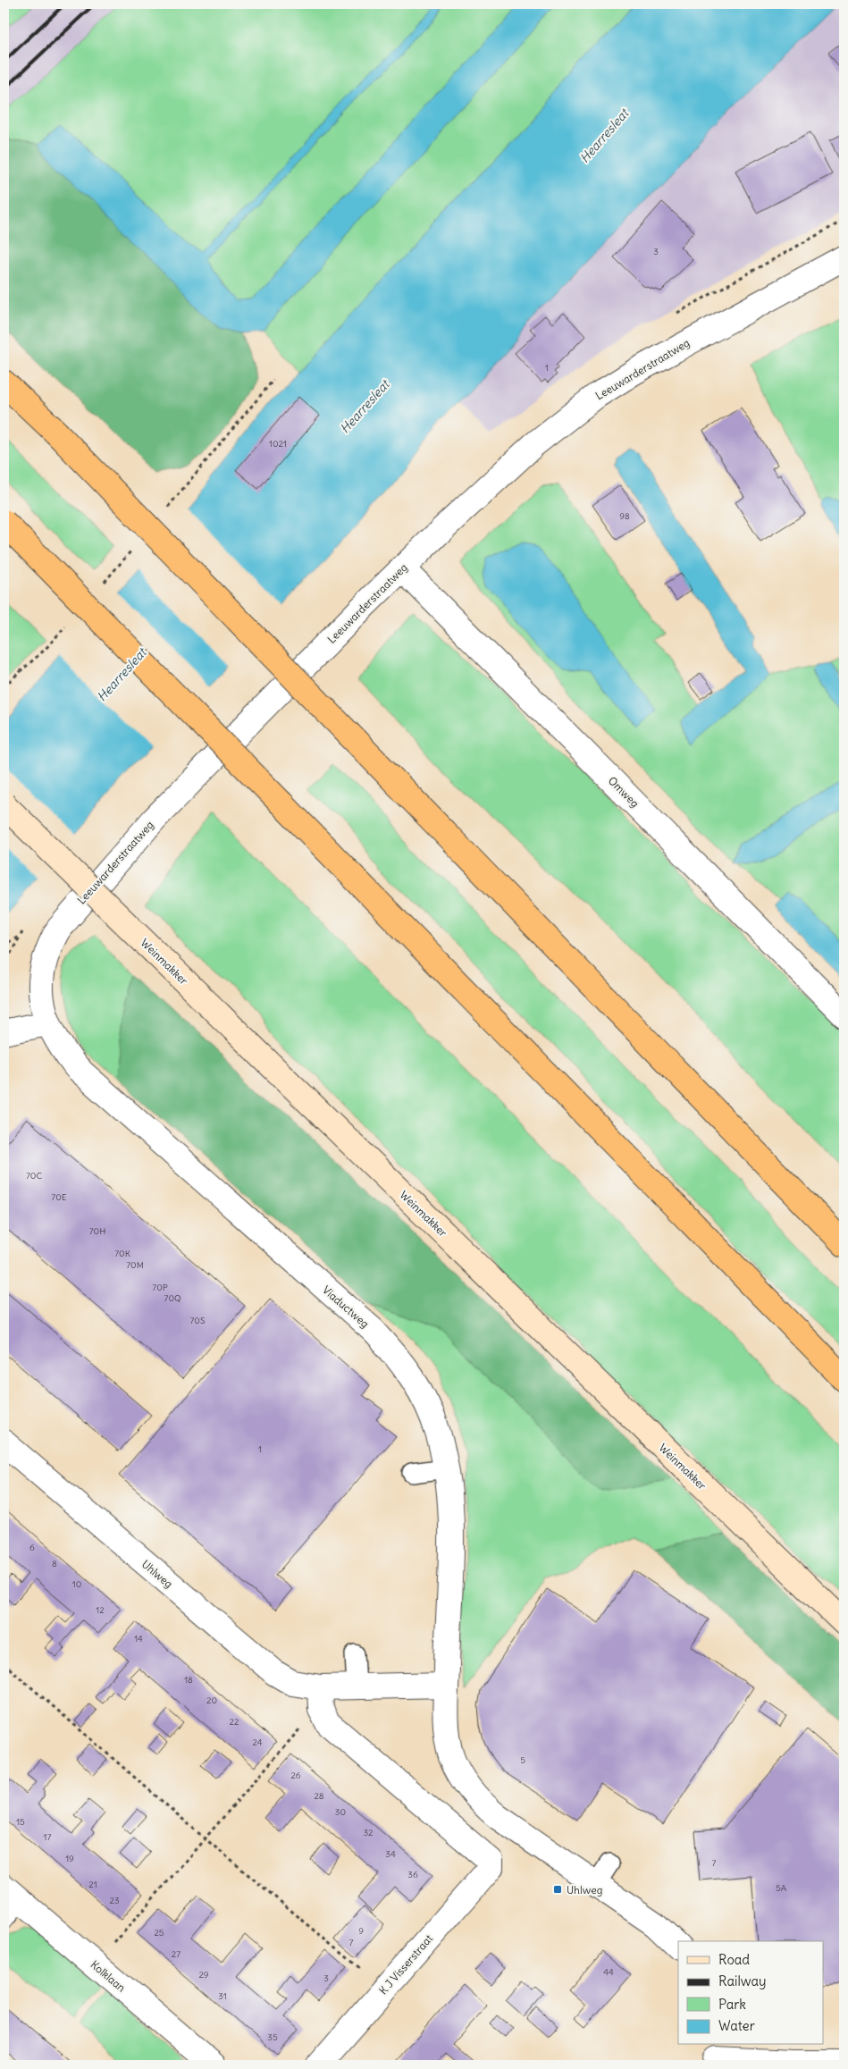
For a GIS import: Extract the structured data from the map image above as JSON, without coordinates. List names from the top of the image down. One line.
{"streets":{"main road":["Weinmakker"],"street":["Leeuwarderstraatweg","Omweg","Viaductweg","Uhlweg","K J Visserstraat","Kolklaan"]},"crossings":[["Leeuwarderstraatweg","Omweg"],["Leeuwarderstraatweg","Viaductweg"],["Viaductweg","Uhlweg"],["Uhlweg","K J Visserstraat"]],"water":["Hearresleat"],"places":{"transit":["Uhlweg"]},"house_numbers":["3","1","1021","98","70C","70E","70H","70K","70M","70P","70Q","70S","1","6","8","10","12","14","18","20","22","24","5","26","28","30","15","32","17","34","19","7","36","21","5A","23","9","25","7","27","44","29","3","31","35"],"legend":["Road","Railway","Park","Water"]}
